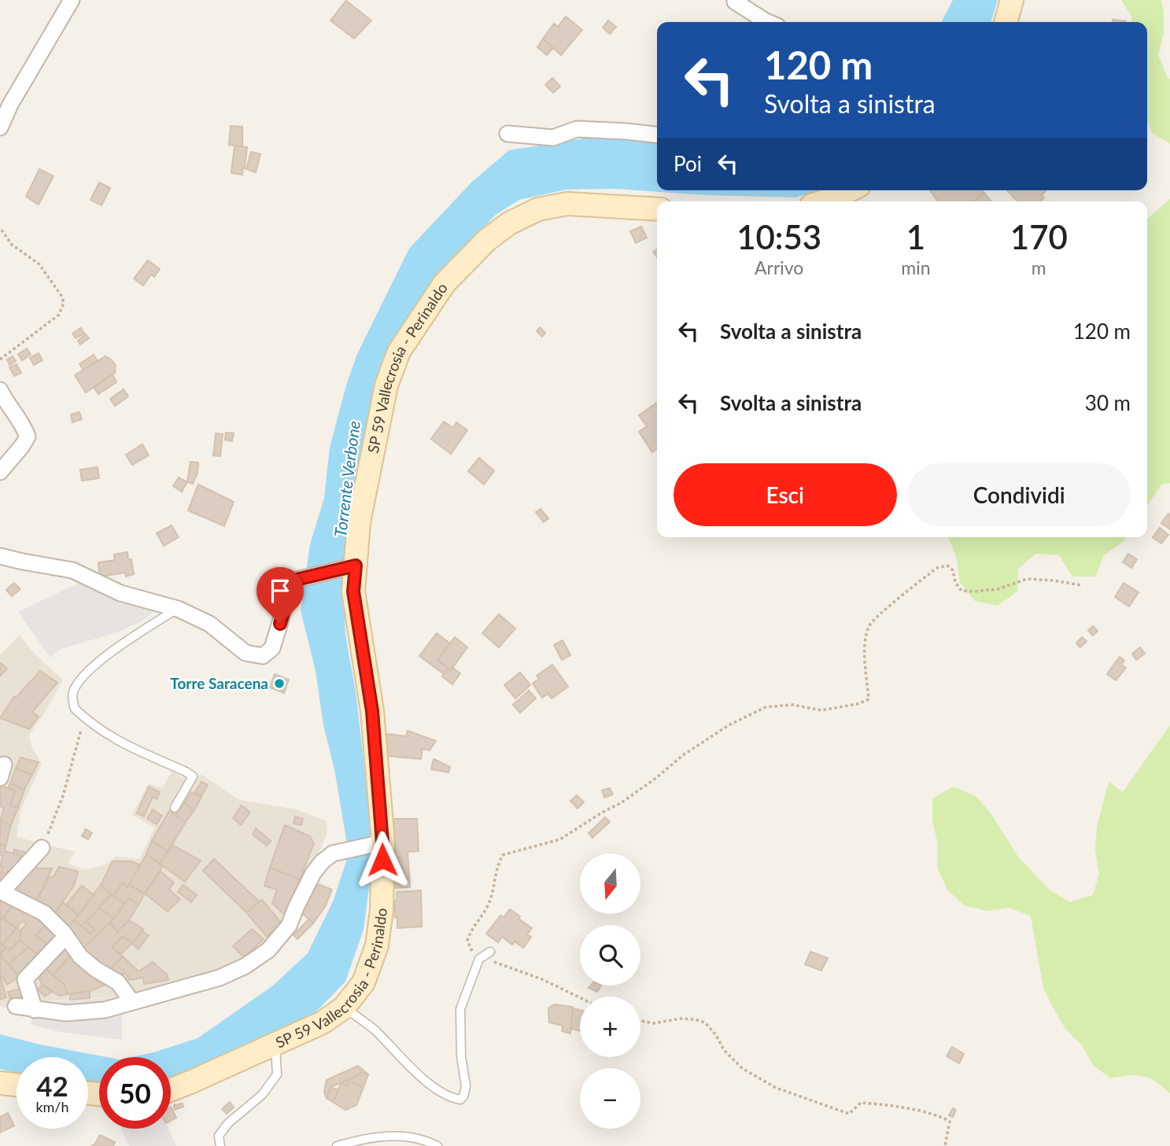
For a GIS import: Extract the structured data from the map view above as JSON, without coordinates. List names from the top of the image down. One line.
{"streets":{"main road":["SP 59 Vallecrosia - Perinaldo"]},"water":["Torrente Verbone"],"places":["Torre Saracena"],"north":"bottom","page":{"turn":["120 m","Svolta a sinistra"],"then":"Poi","eta":["10:53","Arrivo","1","min","170","m"],"list":[{"name":"Svolta a sinistra","value":"120 m"},{"name":"Svolta a sinistra","value":"30 m"}],"buttons":["Esci","Condividi"],"map_buttons":["+","−"],"speed":"42 km/h","limit":"50"}}
